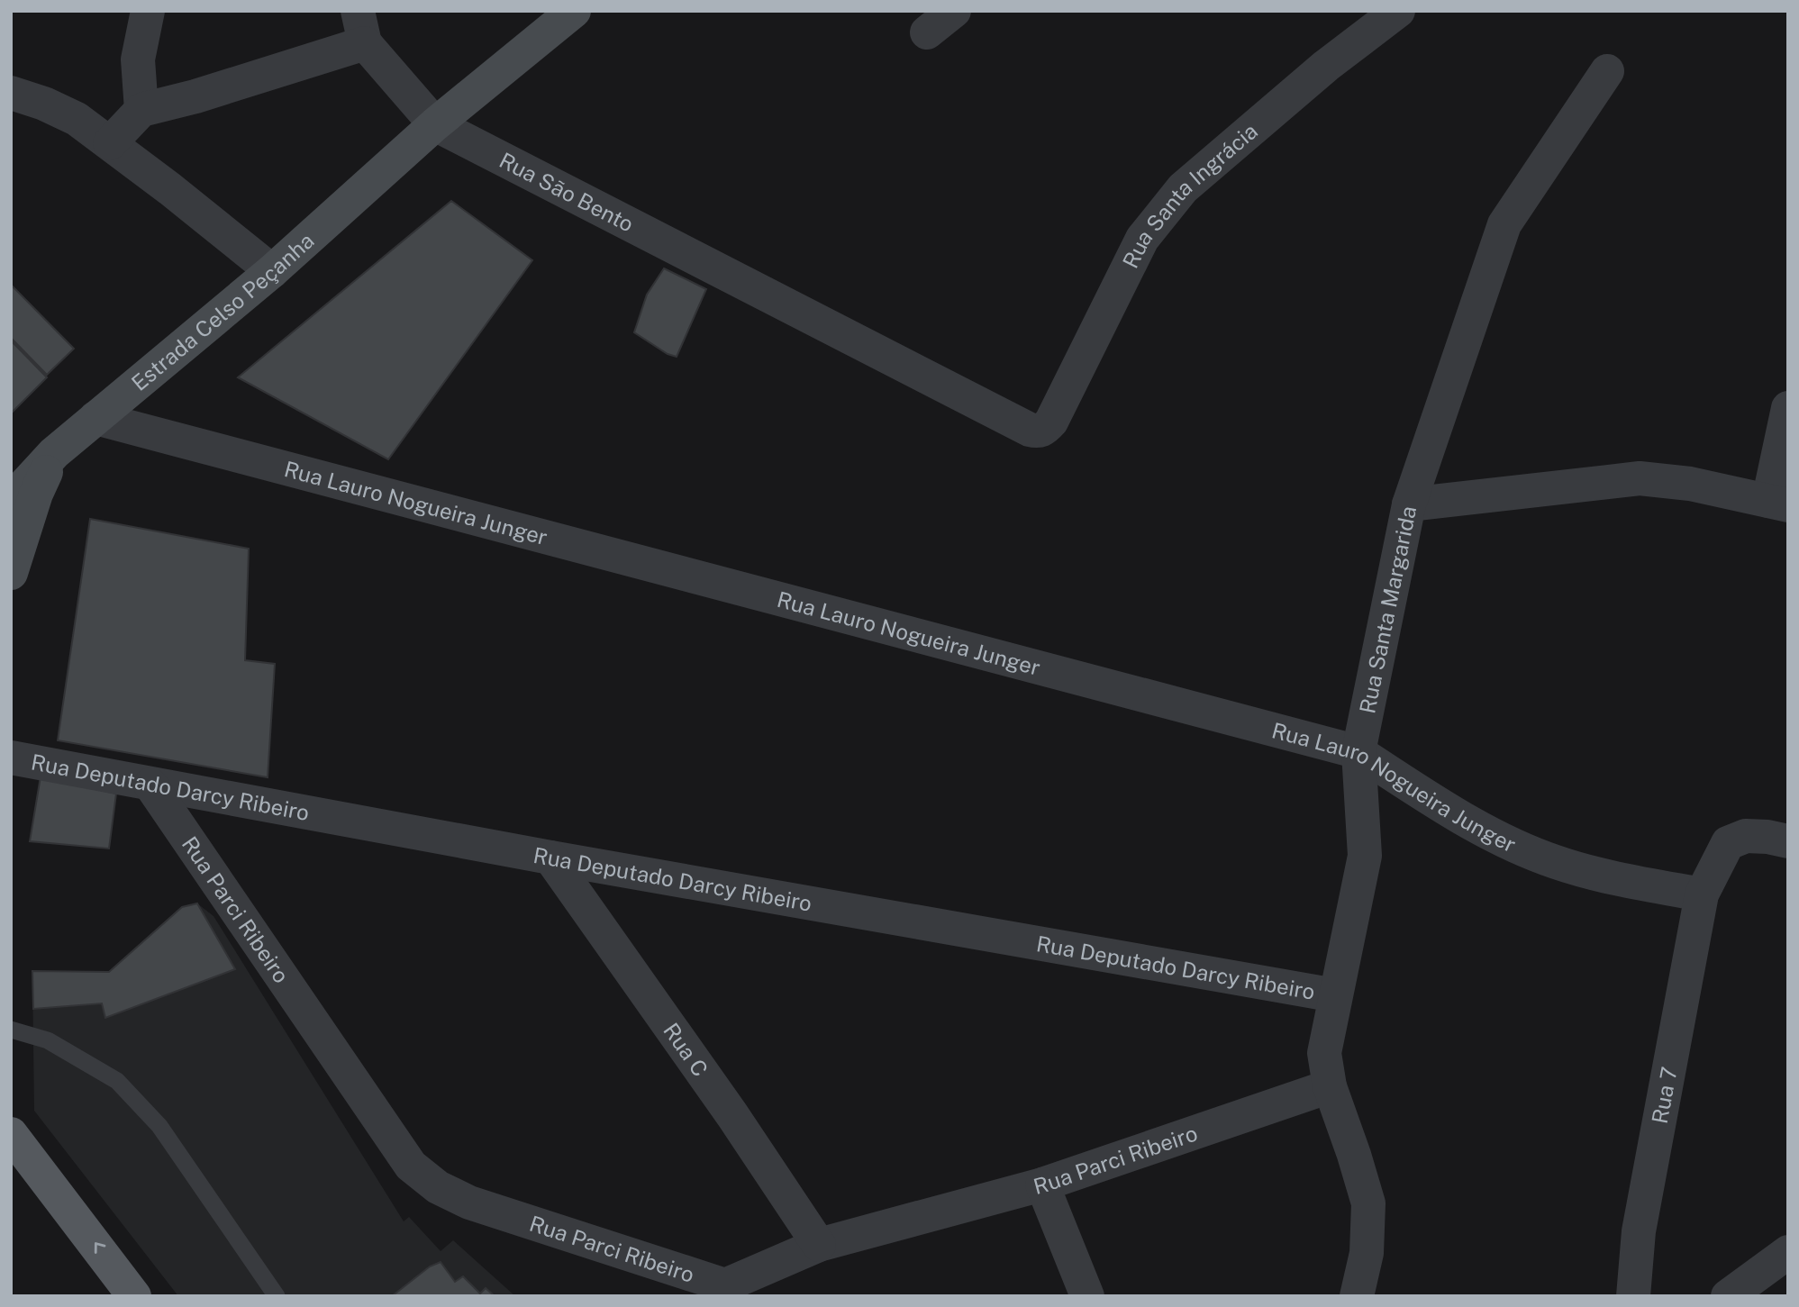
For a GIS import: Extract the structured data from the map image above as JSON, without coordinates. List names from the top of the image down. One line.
{"streets":{"main road":["Estrada Celso Peçanha"],"street":["Rua São Bento","Rua Santa Ingrácia","Rua Lauro Nogueira Junger","Rua Santa Margarida","Rua Deputado Darcy Ribeiro","Rua Parci Ribeiro","Rua C","Rua 7"]},"crossings":[["Rua São Bento","Rua Santa Ingrácia"],["Rua São Bento","Estrada Celso Peçanha"],["Estrada Celso Peçanha","Rua Lauro Nogueira Junger"],["Rua Lauro Nogueira Junger","Rua Santa Margarida"],["Rua Lauro Nogueira Junger","Rua 7"],["Rua Santa Margarida","Rua Deputado Darcy Ribeiro"],["Rua Santa Margarida","Rua Parci Ribeiro"],["Rua Deputado Darcy Ribeiro","Rua Parci Ribeiro"],["Rua Deputado Darcy Ribeiro","Rua C"],["Rua Parci Ribeiro","Rua C"]]}
